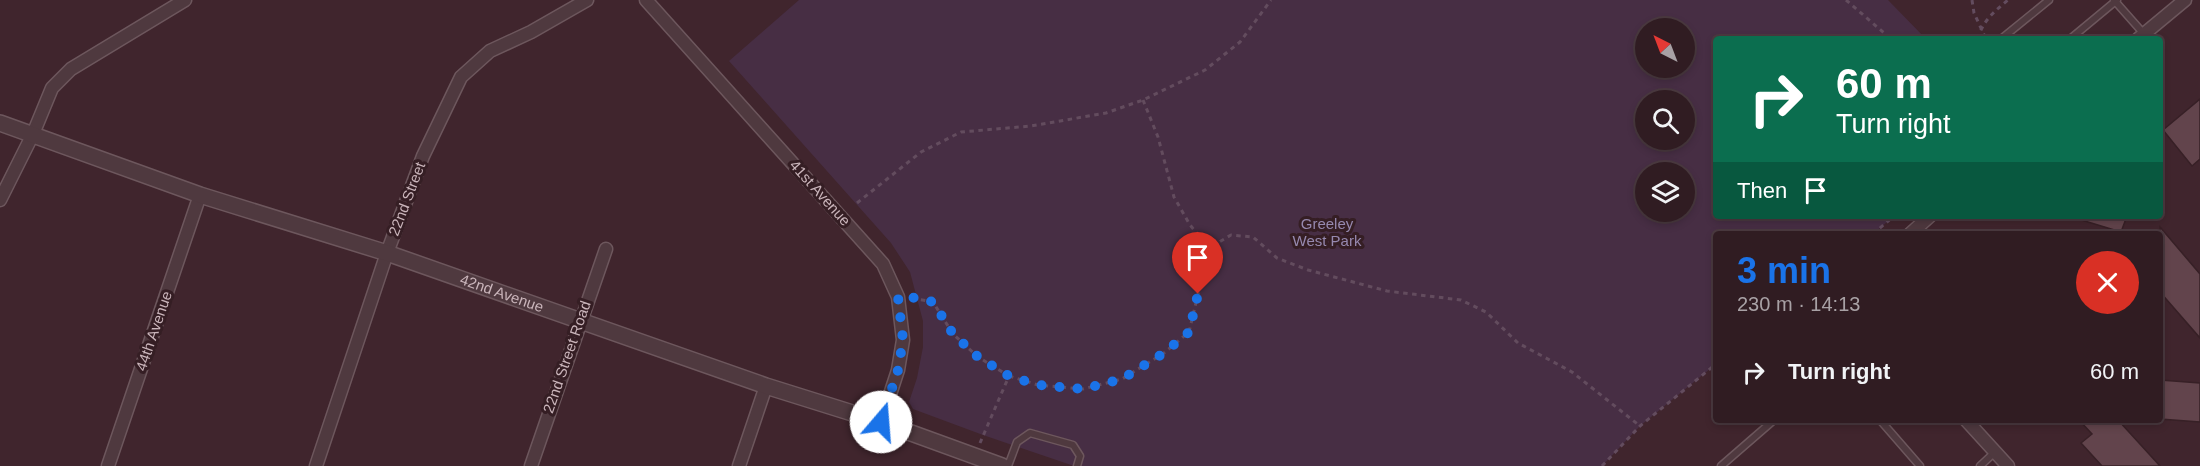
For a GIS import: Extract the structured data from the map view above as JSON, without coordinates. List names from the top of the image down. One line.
{"streets":{"street":["41st Avenue","22nd Street","42nd Avenue","44th Avenue","22nd Street Road"]},"crossings":[["41st Avenue","42nd Avenue"],["22nd Street","42nd Avenue"],["42nd Avenue","44th Avenue"],["42nd Avenue","22nd Street Road"]],"parks":["Greeley West Park"],"north":"top left","page":{"turn":["60 m","Turn right"],"then":"Then","heading":["3 min","230 m · 14:13"],"list":[{"name":"Turn right","value":"60 m"}]}}
